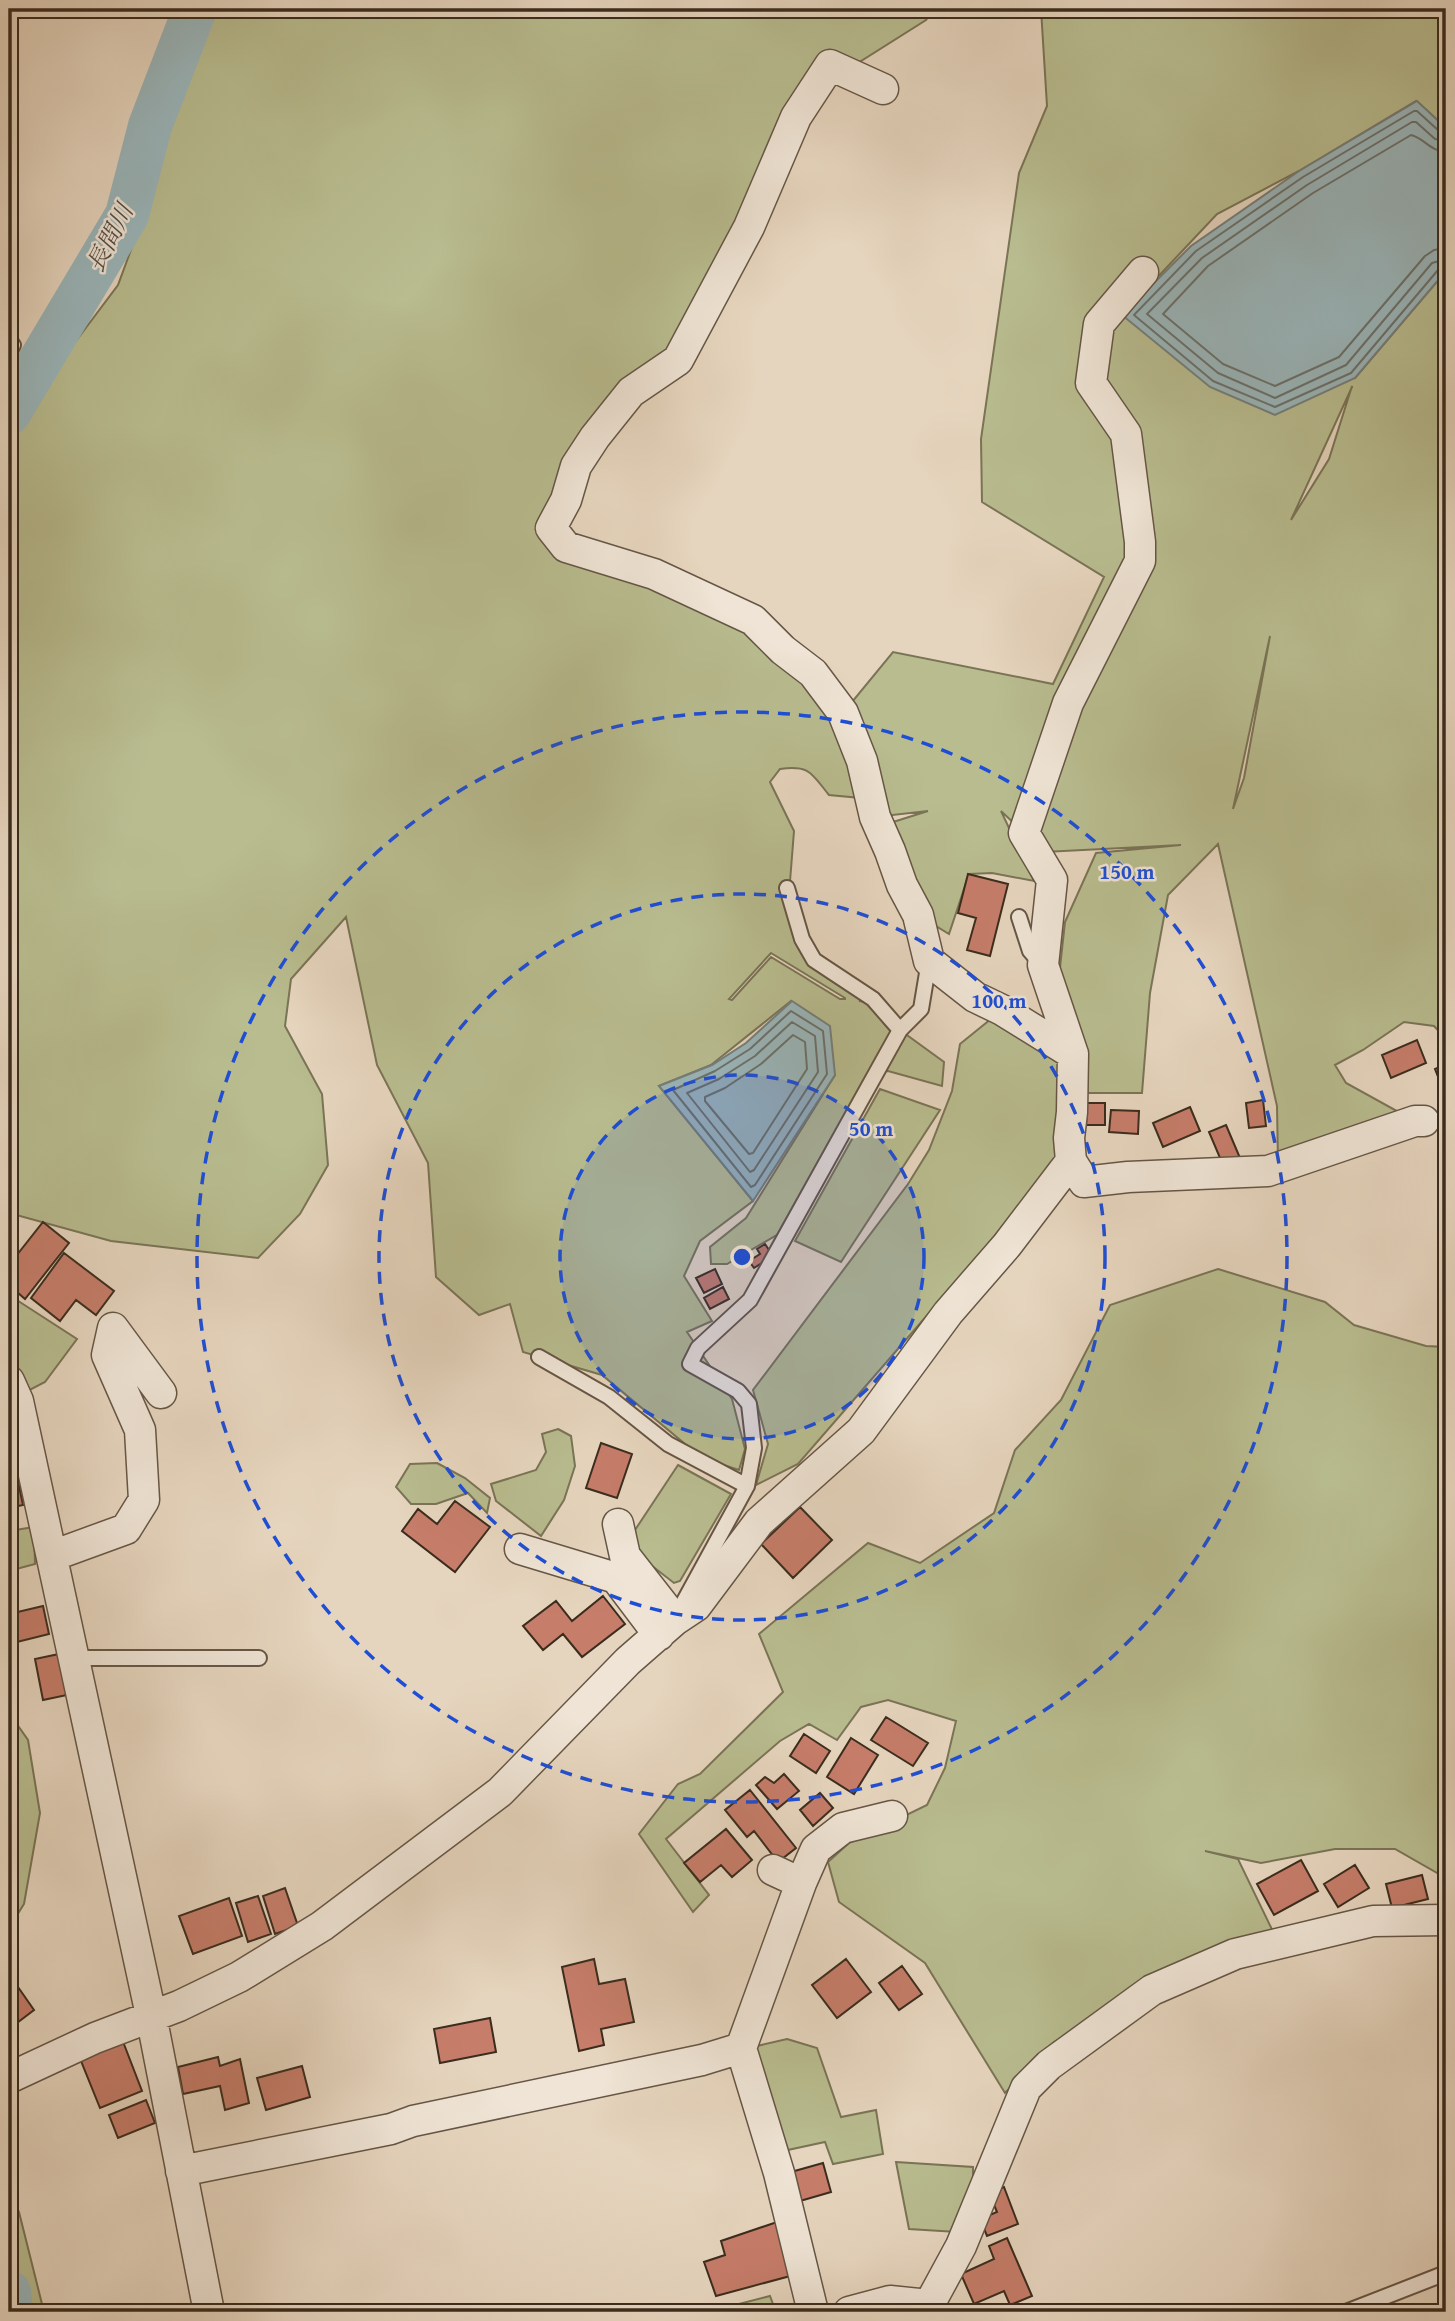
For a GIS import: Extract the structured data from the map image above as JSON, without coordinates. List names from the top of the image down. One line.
{"water":["長間川"],"rings":["150 m","100 m","50 m"]}
